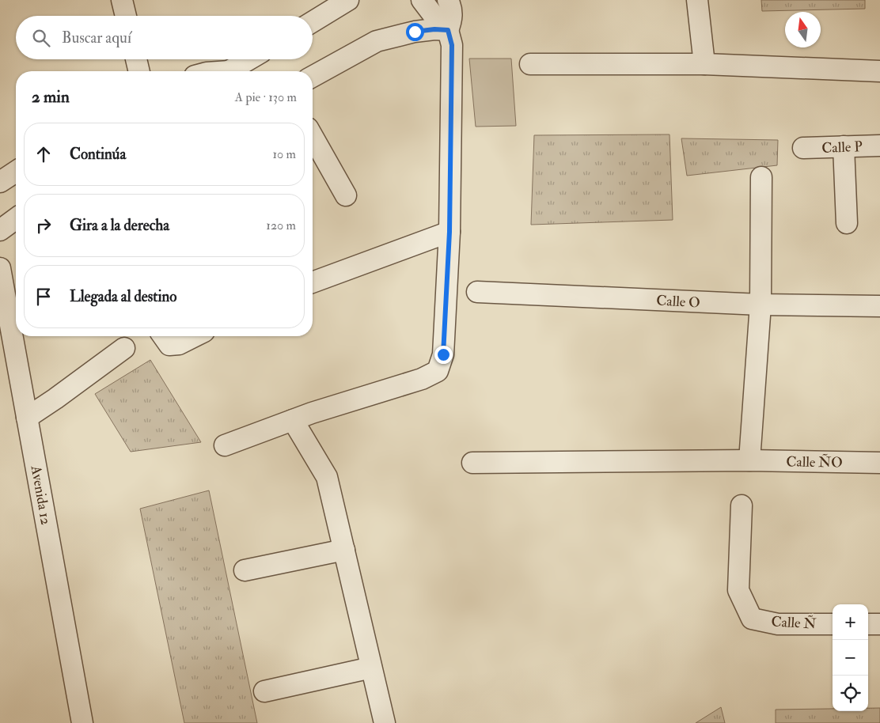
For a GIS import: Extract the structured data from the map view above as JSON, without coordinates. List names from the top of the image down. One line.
{"streets":{"street":["Calle P","Calle O","Calle ÑO","Avenida 12","Calle Ñ"]},"north":"top","page":{"search":"Buscar aquí","heading":["2 min","A pie · 130 m"],"list":[["Continúa","10 m"],["Gira a la derecha","120 m"],"Llegada al destino"],"map_buttons":["+","−"]}}
